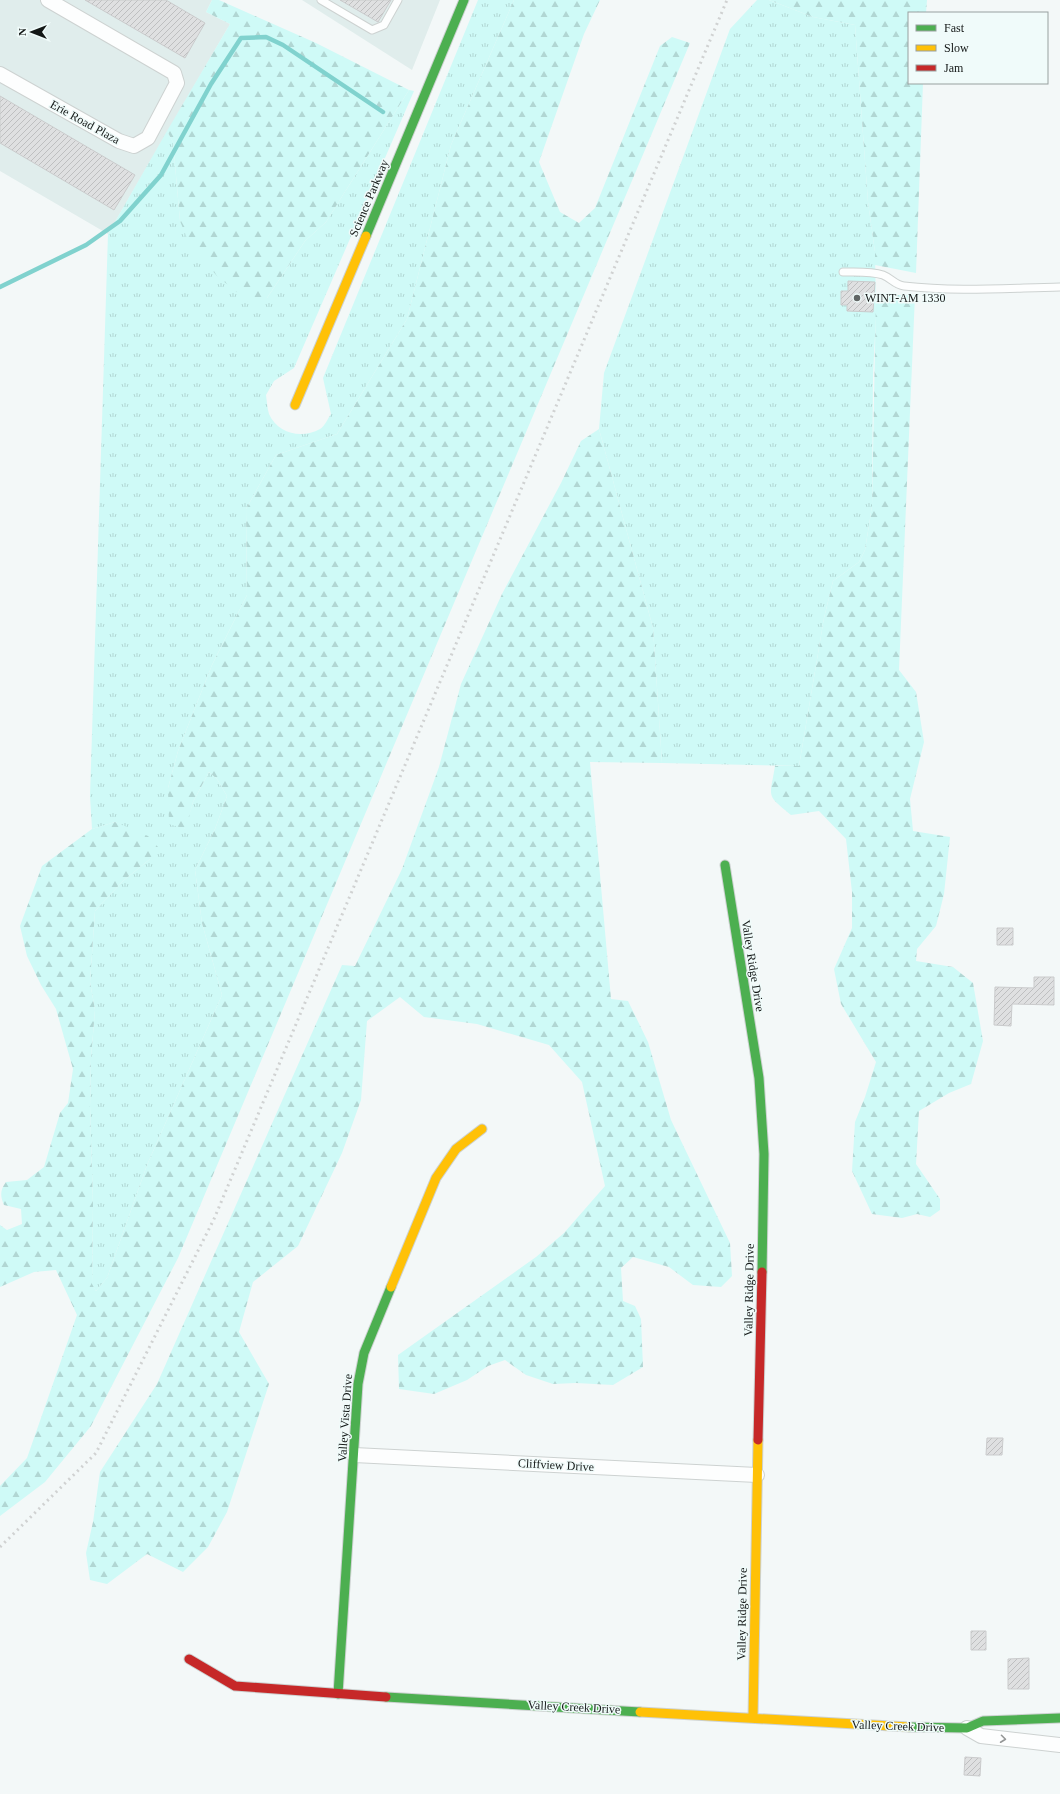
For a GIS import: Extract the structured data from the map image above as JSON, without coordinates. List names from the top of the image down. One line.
{"streets":{"street":["Erie Road Plaza","Science Parkway","Valley Ridge Drive","Valley Vista Drive","Cliffview Drive","Valley Creek Drive"]},"crossings":[["Valley Ridge Drive","Cliffview Drive"],["Valley Ridge Drive","Valley Creek Drive"],["Valley Vista Drive","Cliffview Drive"],["Valley Vista Drive","Valley Creek Drive"]],"places":["WINT-AM 1330"],"legend":["Fast","Slow","Jam"],"north":"left"}
